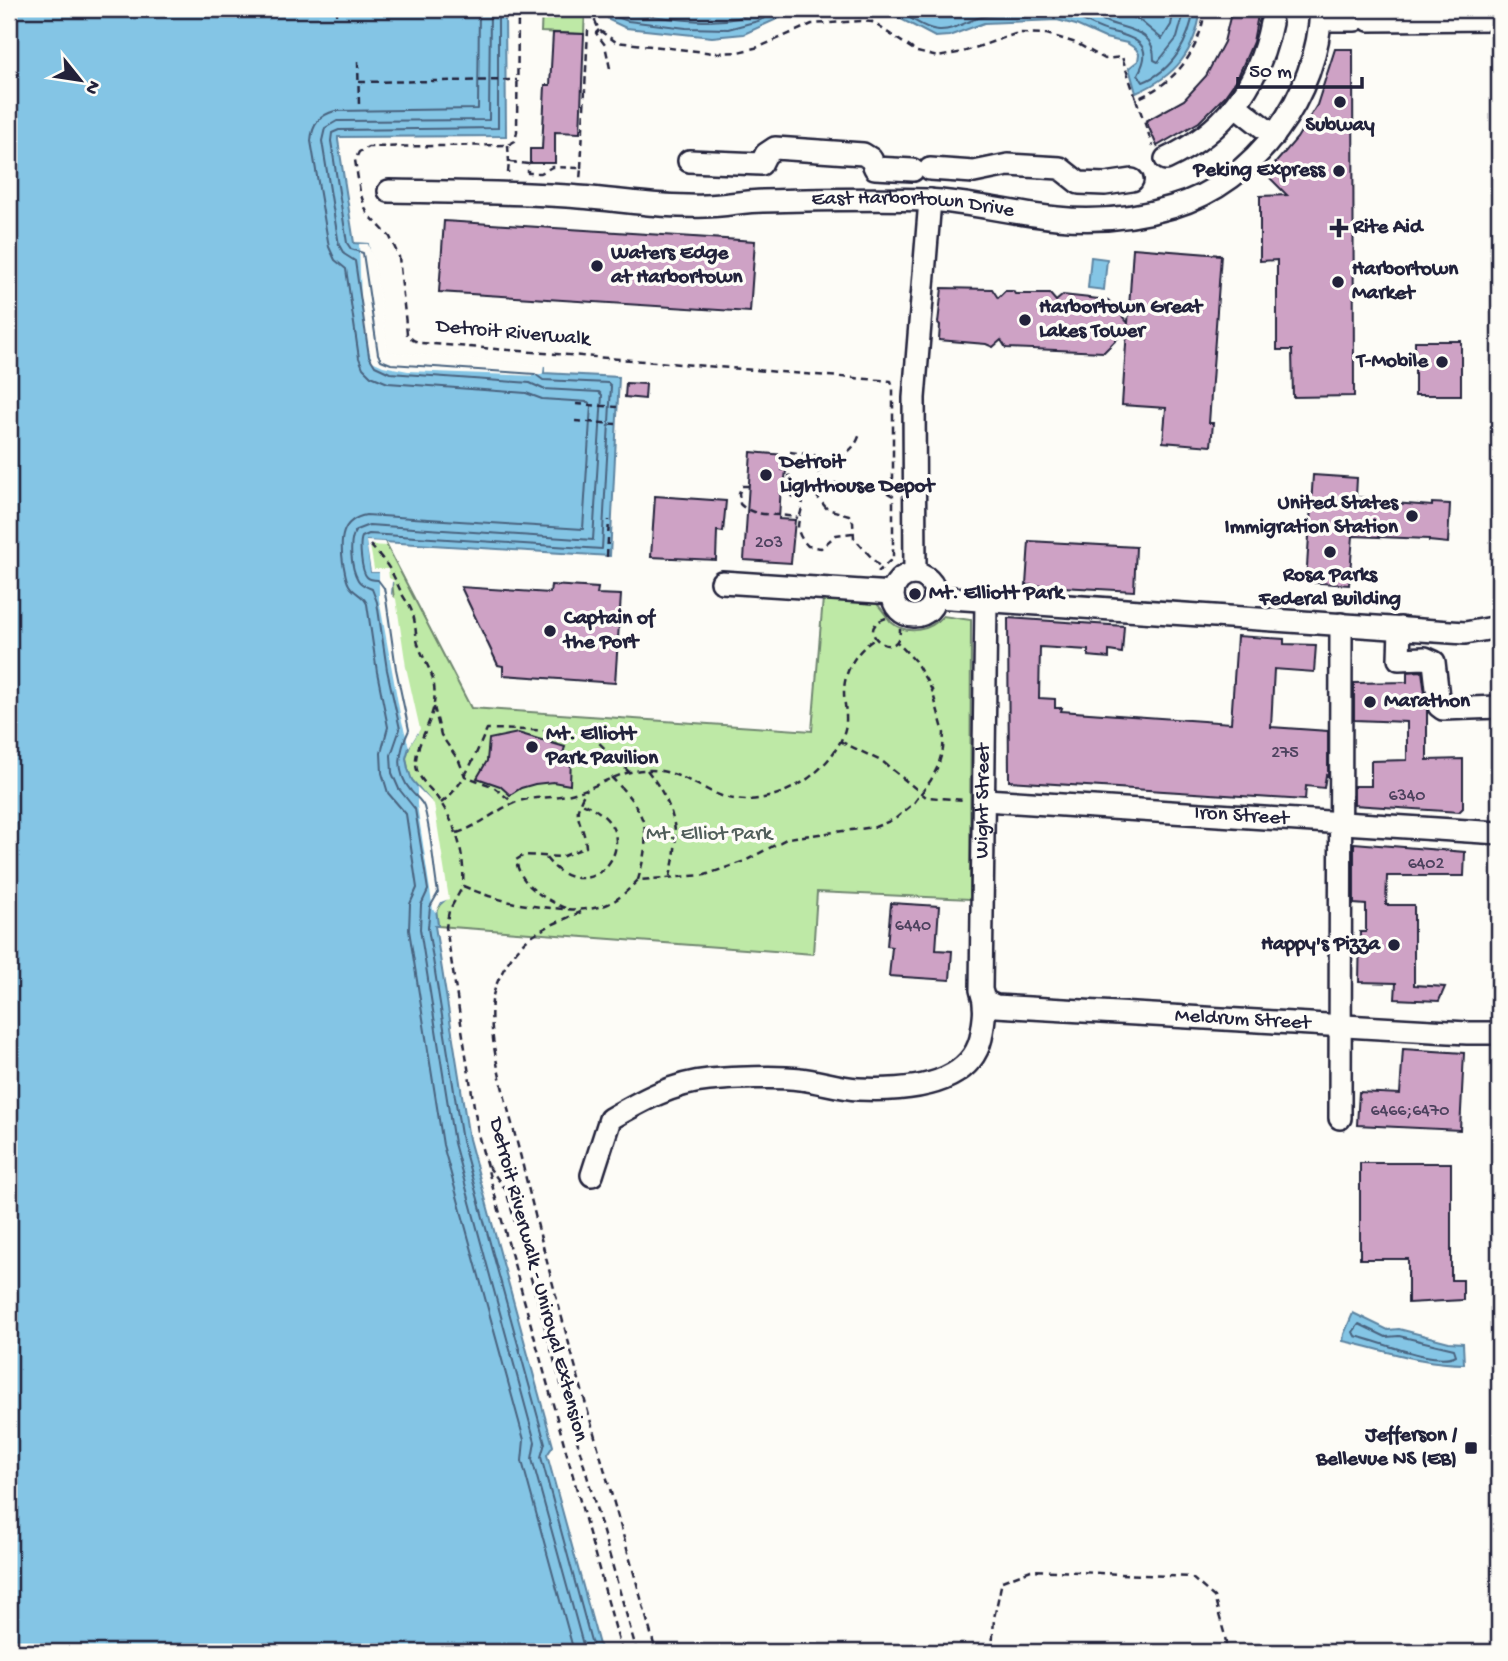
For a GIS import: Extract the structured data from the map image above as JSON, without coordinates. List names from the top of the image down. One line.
{"streets":{"street":["East Harbortown Drive","Wight Street","Iron Street","Meldrum Street"],"path":["Detroit Riverwalk","Detroit Riverwalk - Uniroyal Extension"]},"crossings":[["Wight Street","Iron Street"],["Wight Street","Meldrum Street"]],"parks":["Mt. Elliot Park"],"places":{"other":["Subway","Peking Express","Waters Edge at Harbortown","Harbortown Market","Harbortown Great Lakes Tower","T-Mobile","Detroit Lighthouse Depot","United States Immigration Station","Rosa Parks Federal Building","Mt. Elliott Park","Captain of the Port","Marathon","Mt. Elliott Park Pavilion","Happy's Pizza"],"health":["Rite Aid"],"transit":["Jefferson / Bellevue NS (EB)"]},"house_numbers":["203","275","6340","6402","6440","6466;6470"],"scale_bar":"50 m","north":"bottom right"}
